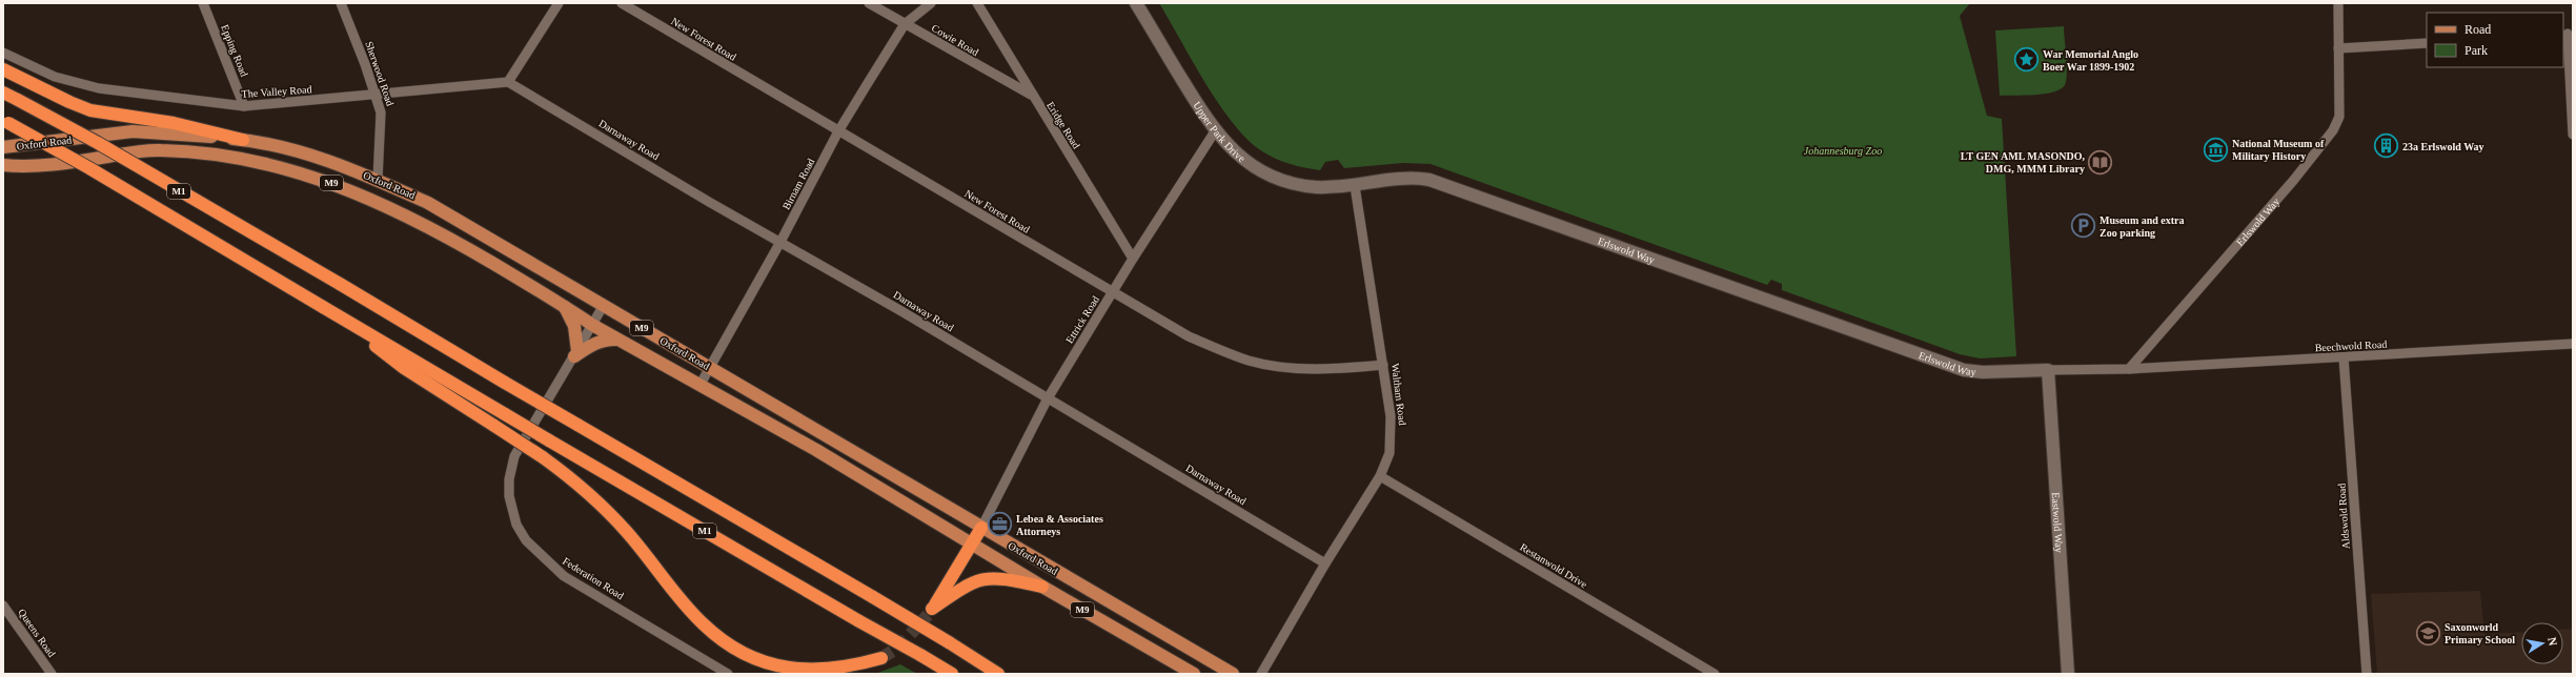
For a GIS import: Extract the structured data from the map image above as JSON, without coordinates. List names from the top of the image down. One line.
{"streets":{"highway":["M1"],"main road":["Upper Park Drive","Oxford Road","M9","Erlswold Way","Eastwold Way"],"street":["New Forest Road","Cowie Road","Epping Road","Sherwood Road","The Valley Road","Eridge Road","Darnaway Road","Birnam Road","Ettrick Road","Beechwold Road","Waltham Road","Aldswold Road","Restanwold Drive","Federation Road","Queens Road"]},"crossings":[["New Forest Road","Birnam Road"],["New Forest Road","Ettrick Road"],["New Forest Road","Waltham Road"],["Cowie Road","Eridge Road"],["Cowie Road","Birnam Road"],["Epping Road","The Valley Road"],["Sherwood Road","The Valley Road"],["Sherwood Road","Oxford Road"],["The Valley Road","Darnaway Road"],["Eridge Road","Ettrick Road"],["Upper Park Drive","Erlswold Way"],["Upper Park Drive","Ettrick Road"],["Upper Park Drive","Waltham Road"],["Darnaway Road","Birnam Road"],["Darnaway Road","Ettrick Road"],["Darnaway Road","Waltham Road"],["Oxford Road","Birnam Road"],["Oxford Road","Ettrick Road"],["Oxford Road","Federation Road"],["Erlswold Way","Beechwold Road"],["Erlswold Way","Waltham Road"],["Erlswold Way","Eastwold Way"],["Beechwold Road","Aldswold Road"],["Waltham Road","Restanwold Drive"]],"parks":["Johannesburg Zoo"],"places":{"place":["War Memorial Anglo Boer War 1899-1902"],"building":["23a Erlswold Way"],"museum":["National Museum of Military History"],"library":["LT GEN AML MASONDO, DMG, MMM Library"],"parking":["Museum and extra Zoo parking"],"office":["Lebea & Associates Attorneys"],"school or university":["Saxonworld Primary School"]},"legend":["Road","Park"],"north":"right"}
